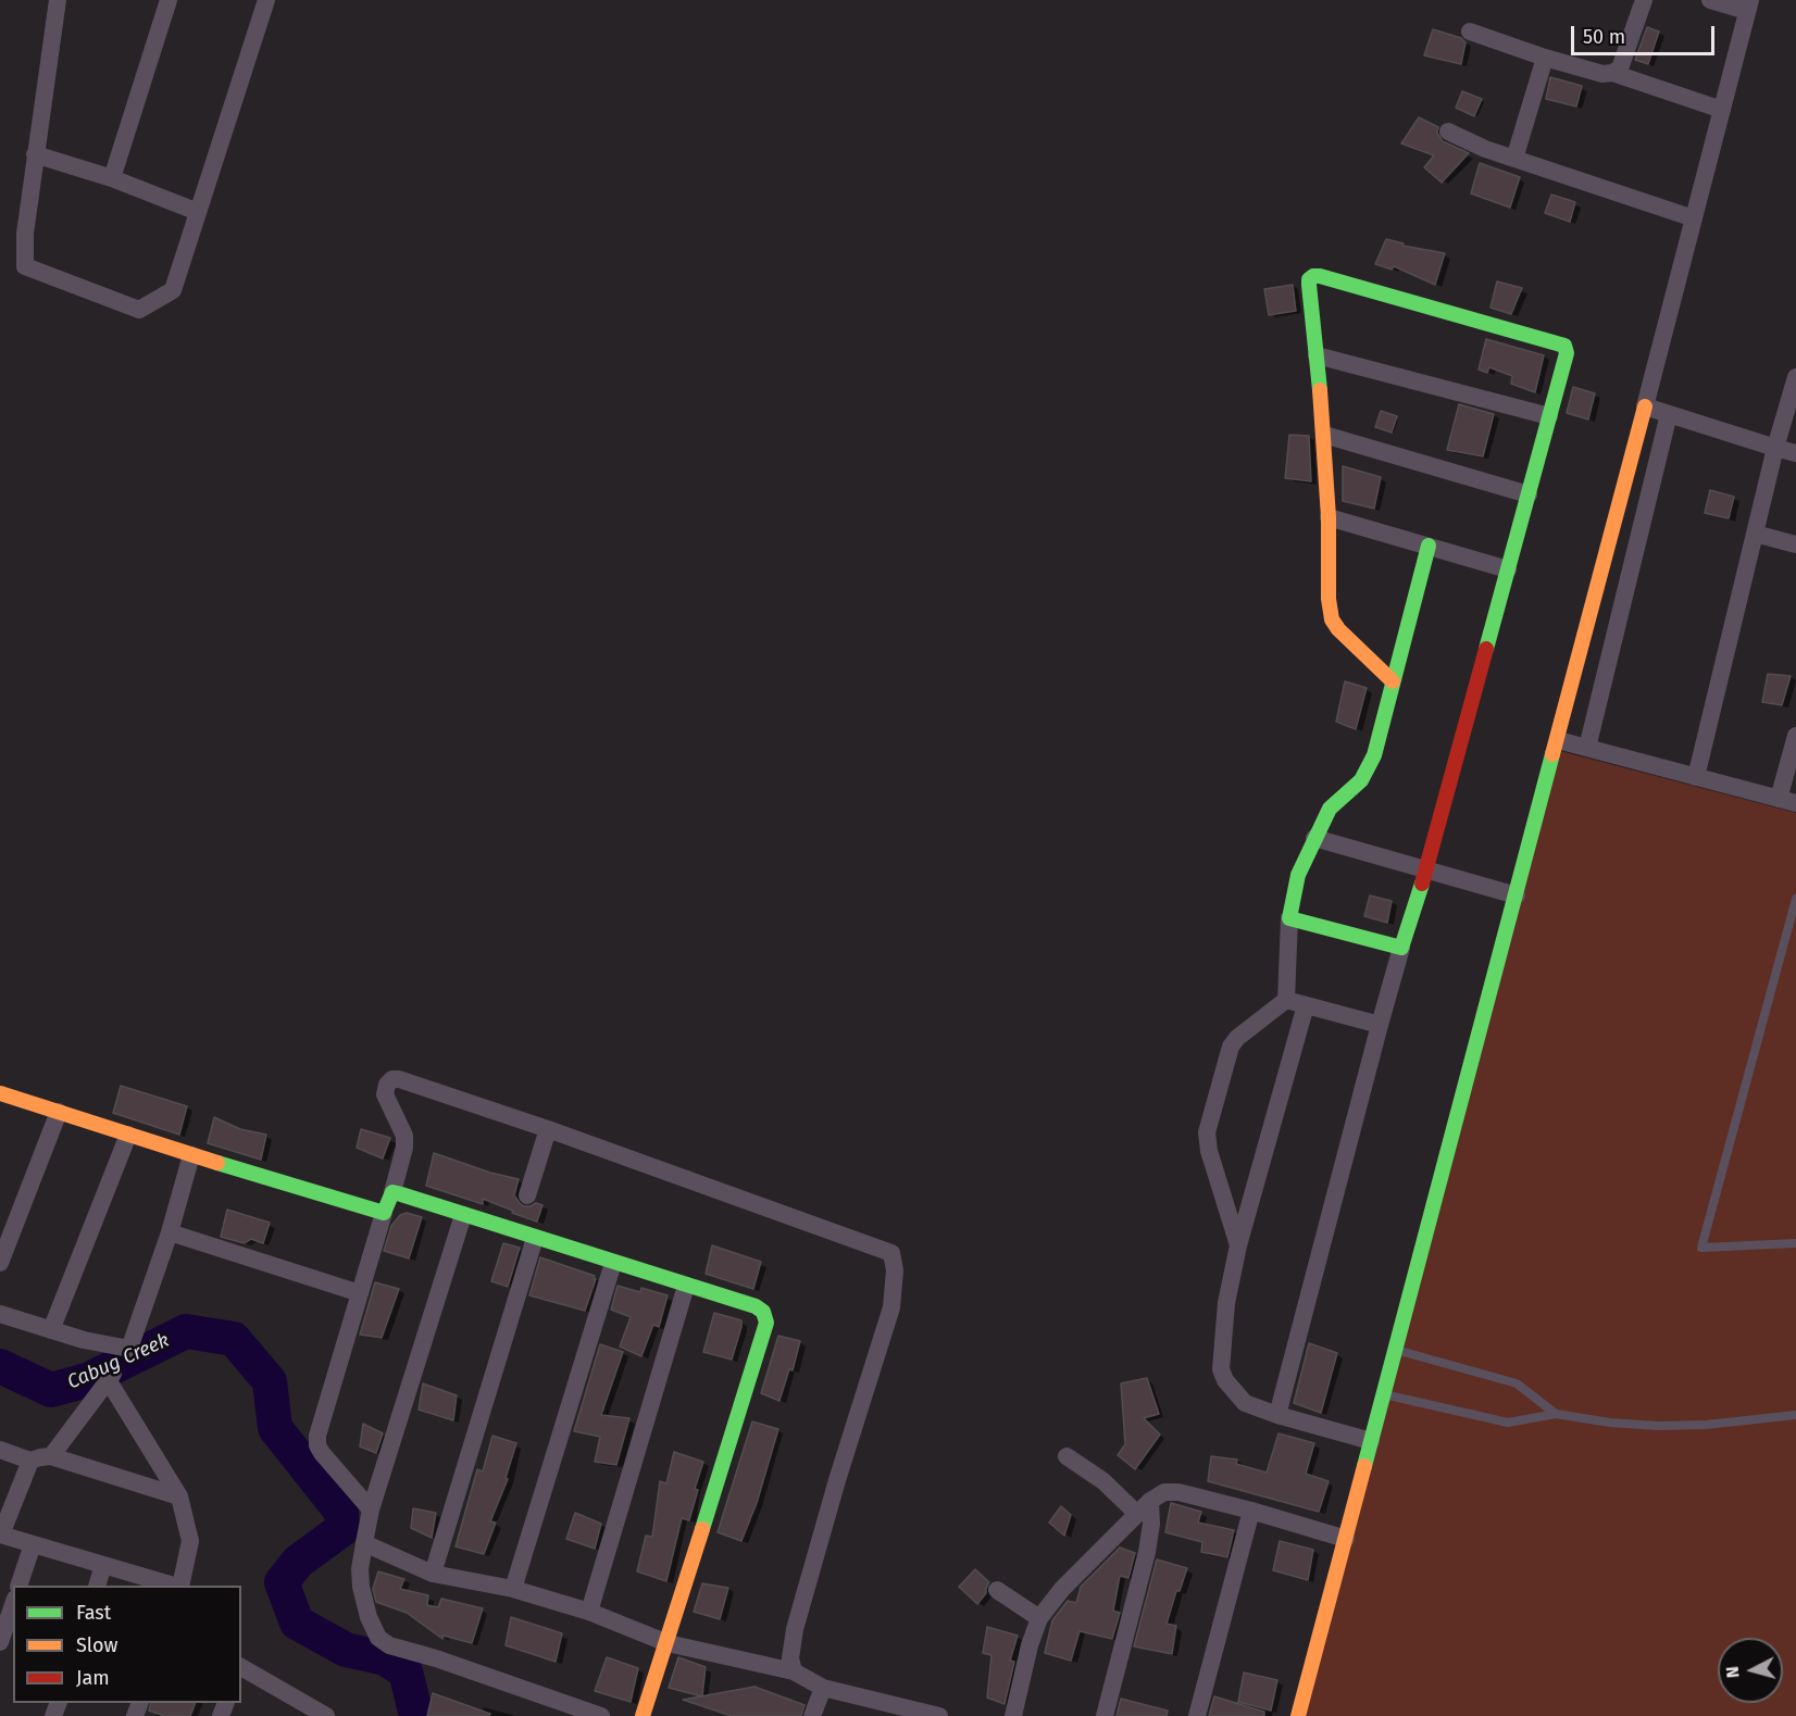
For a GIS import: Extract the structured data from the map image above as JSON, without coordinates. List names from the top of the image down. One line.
{"water":["Cabug Creek"],"legend":["Fast","Slow","Jam"],"scale_bar":"50 m","north":"left"}
